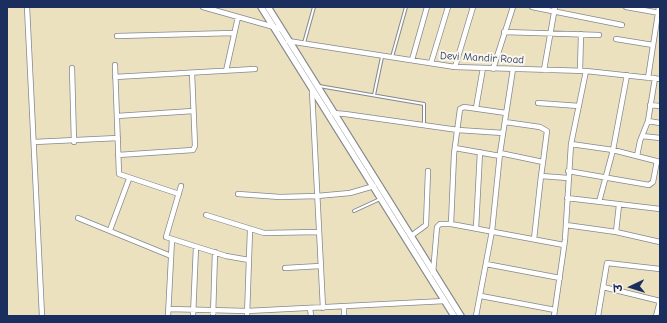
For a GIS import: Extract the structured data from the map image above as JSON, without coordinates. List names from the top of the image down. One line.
{"streets":{"street":["Devi Mandir Road"]},"north":"left"}
